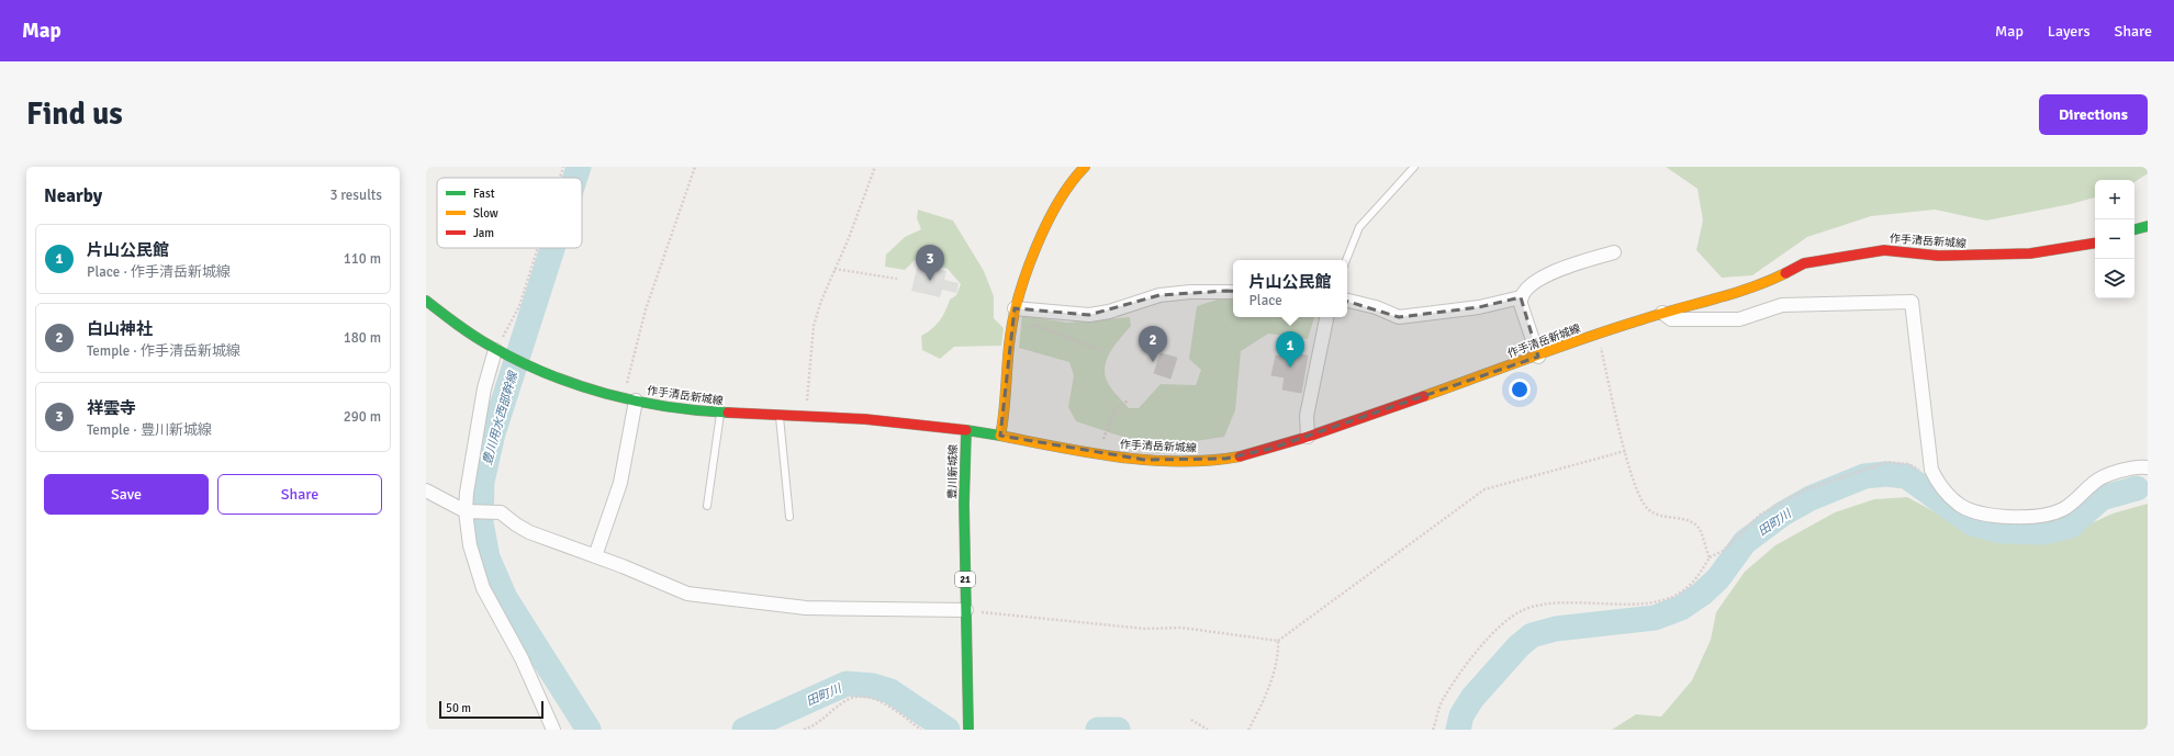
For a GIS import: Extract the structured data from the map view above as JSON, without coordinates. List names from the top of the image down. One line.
{"streets":{"main road":["作手清岳新城線","豊川新城線","21"]},"crossings":[["作手清岳新城線","豊川新城線"]],"water":["豊川用水西部幹線","田町川"],"legend":["Fast","Slow","Jam"],"scale_bar":"50 m","page":{"header":"Map","nav":["Map","Layers","Share"],"buttons":["Directions",["Save","Share"]],"title":"Find us","heading":["Nearby","3 results"],"map_buttons":["+","−"],"list":[{"mark":"1","name":"片山公民館","note":"Place · 作手清岳新城線","value":"110 m"},{"mark":"2","name":"白山神社","note":"Temple · 作手清岳新城線","value":"180 m"},{"mark":"3","name":"祥雲寺","note":"Temple · 豊川新城線","value":"290 m"}],"pins":["3","2","1"],"popup":["片山公民館","Place"],"scale":"50 m"}}
